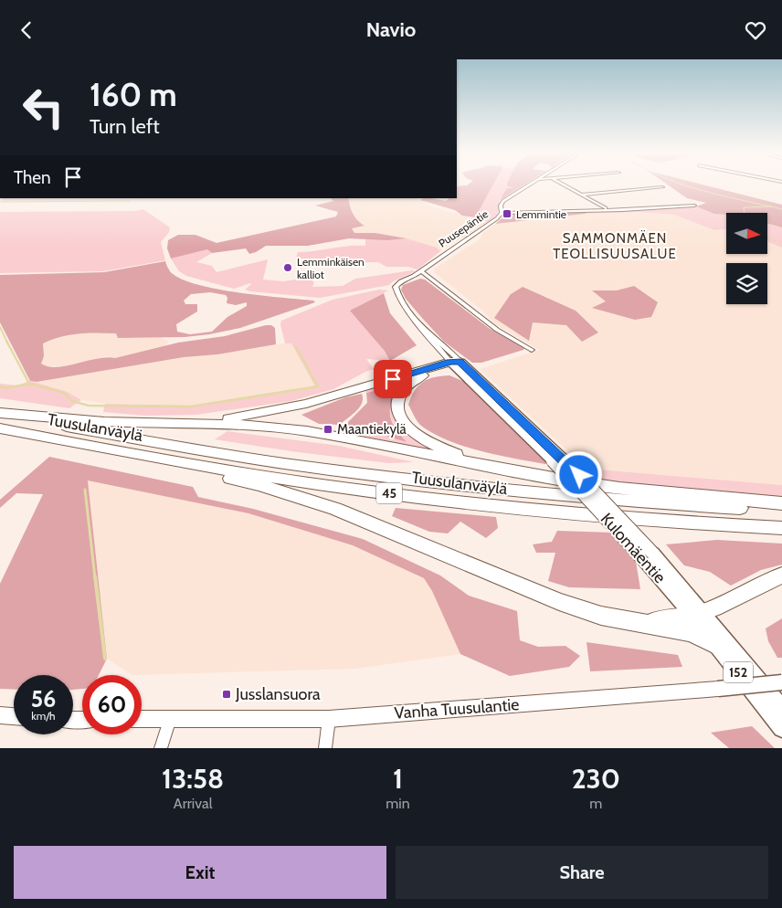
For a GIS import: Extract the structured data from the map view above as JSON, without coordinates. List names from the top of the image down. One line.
{"streets":{"highway":["Tuusulanväylä","45"],"main road":["Kulomäentie","152","Vanha Tuusulantie"],"street":["Puusepäntie"]},"crossings":[["Puusepäntie","Kulomäentie"]],"districts":["SAMMONMÄEN TEOLLISUUSALUE"],"places":{"transit":["Lemmintie","Maantiekylä","Jusslansuora"],"other":["Lemminkäisen kalliot"]},"north":"right","page":{"header":"Navio","turn":["160 m","Turn left"],"then":"Then","speed":"56 km/h","limit":"60","eta":["13:58","Arrival","1","min","230","m"],"buttons":["Exit","Share"]}}
